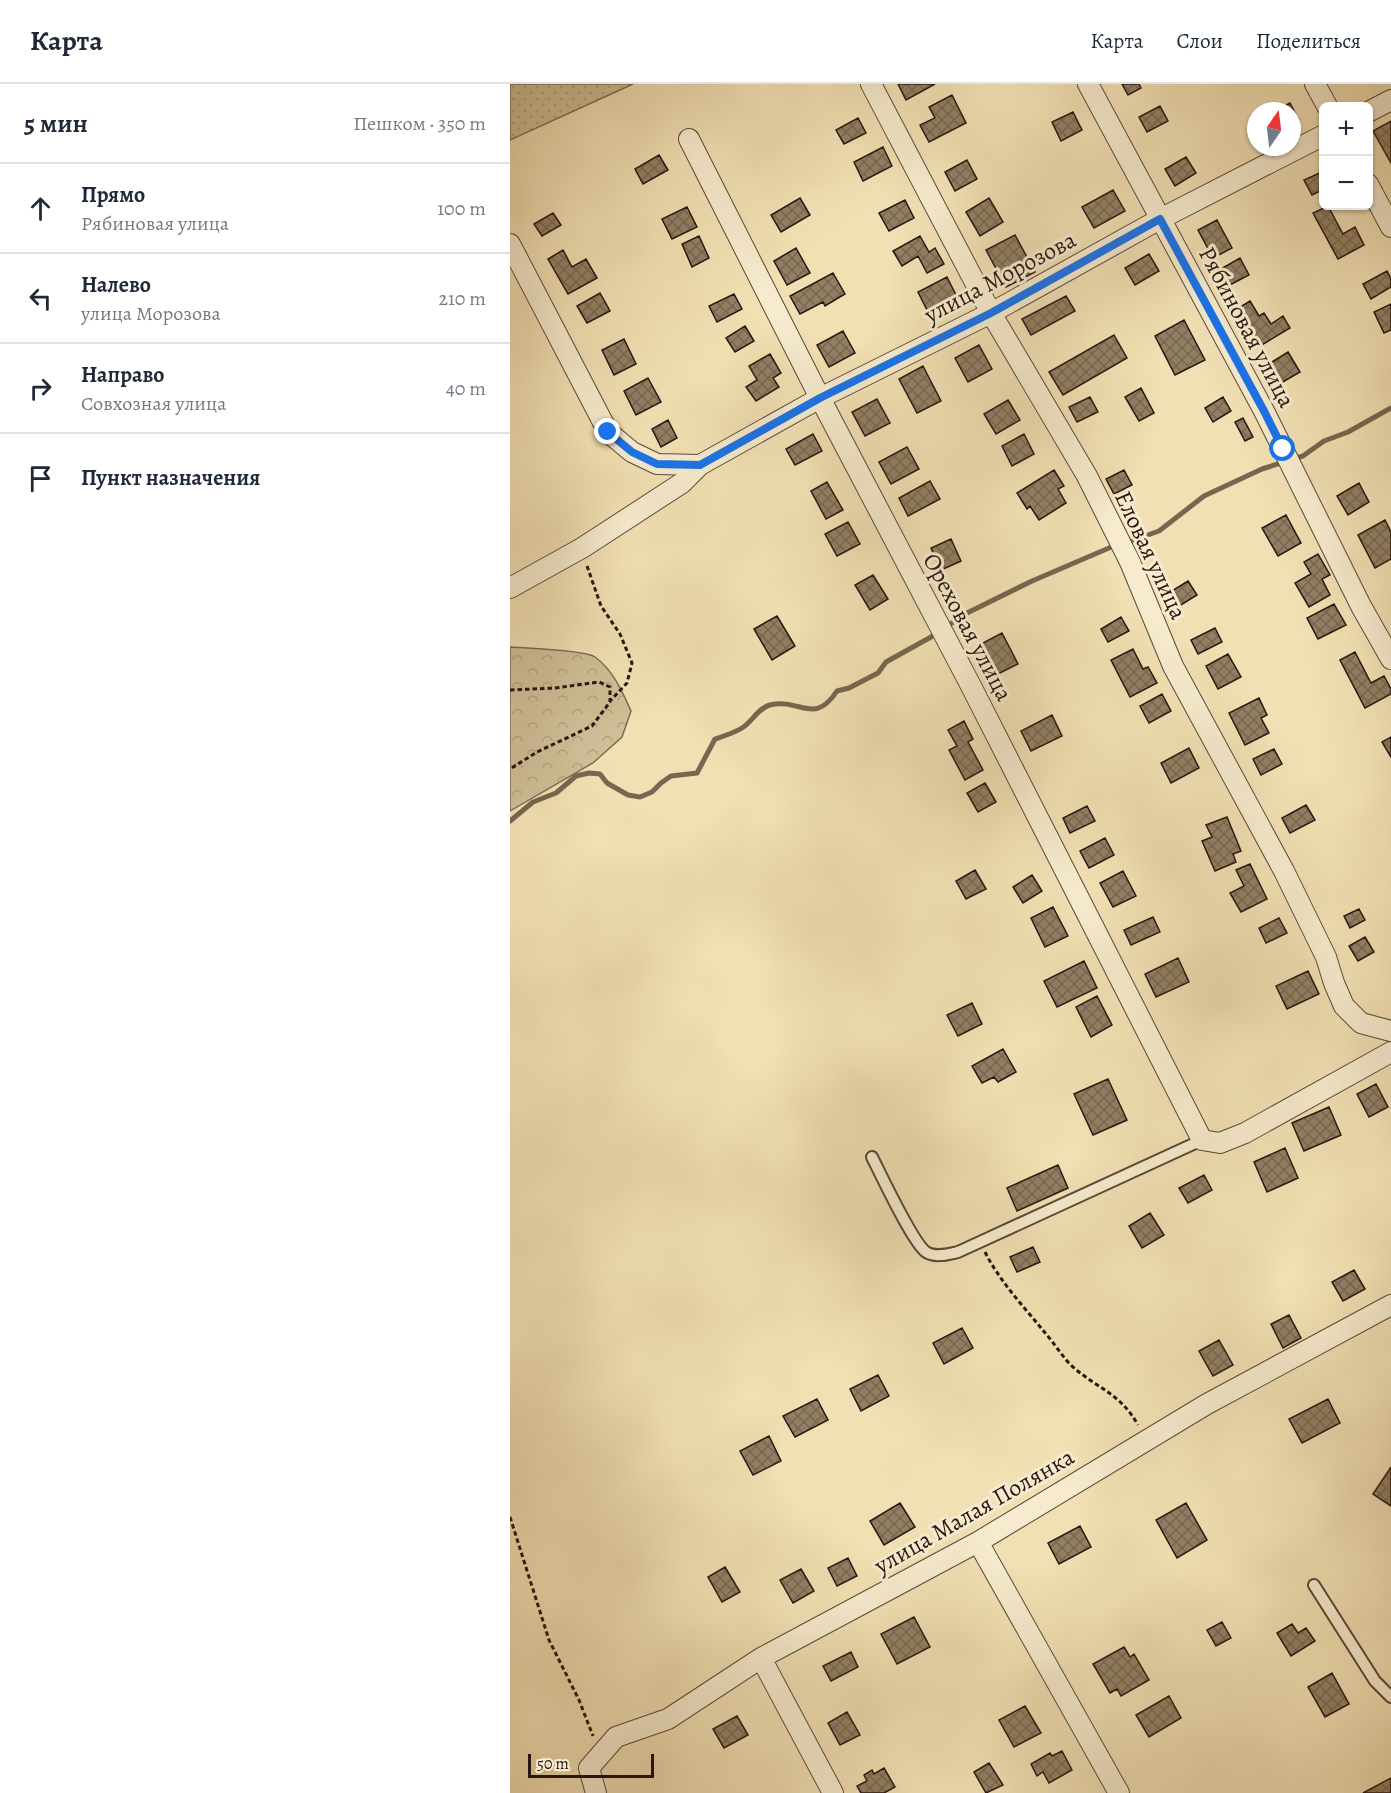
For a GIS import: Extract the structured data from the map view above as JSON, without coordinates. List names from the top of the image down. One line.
{"streets":{"street":["улица Морозова","Рябиновая улица","Еловая улица","Ореховая улица","улица Малая Полянка"]},"crossings":[["улица Морозова","Рябиновая улица"],["улица Морозова","Еловая улица"],["улица Морозова","Ореховая улица"]],"scale_bar":"50 m","north":"top","page":{"header":"Карта","nav":["Карта","Слои","Поделиться"],"heading":["5 мин","Пешком · 350 m"],"map_buttons":["+","−"],"list":[["Прямо","Рябиновая улица","100 m"],["Налево","улица Морозова","210 m"],["Направо","Совхозная улица","40 m"],"Пункт назначения"],"scale":"50 m"}}
